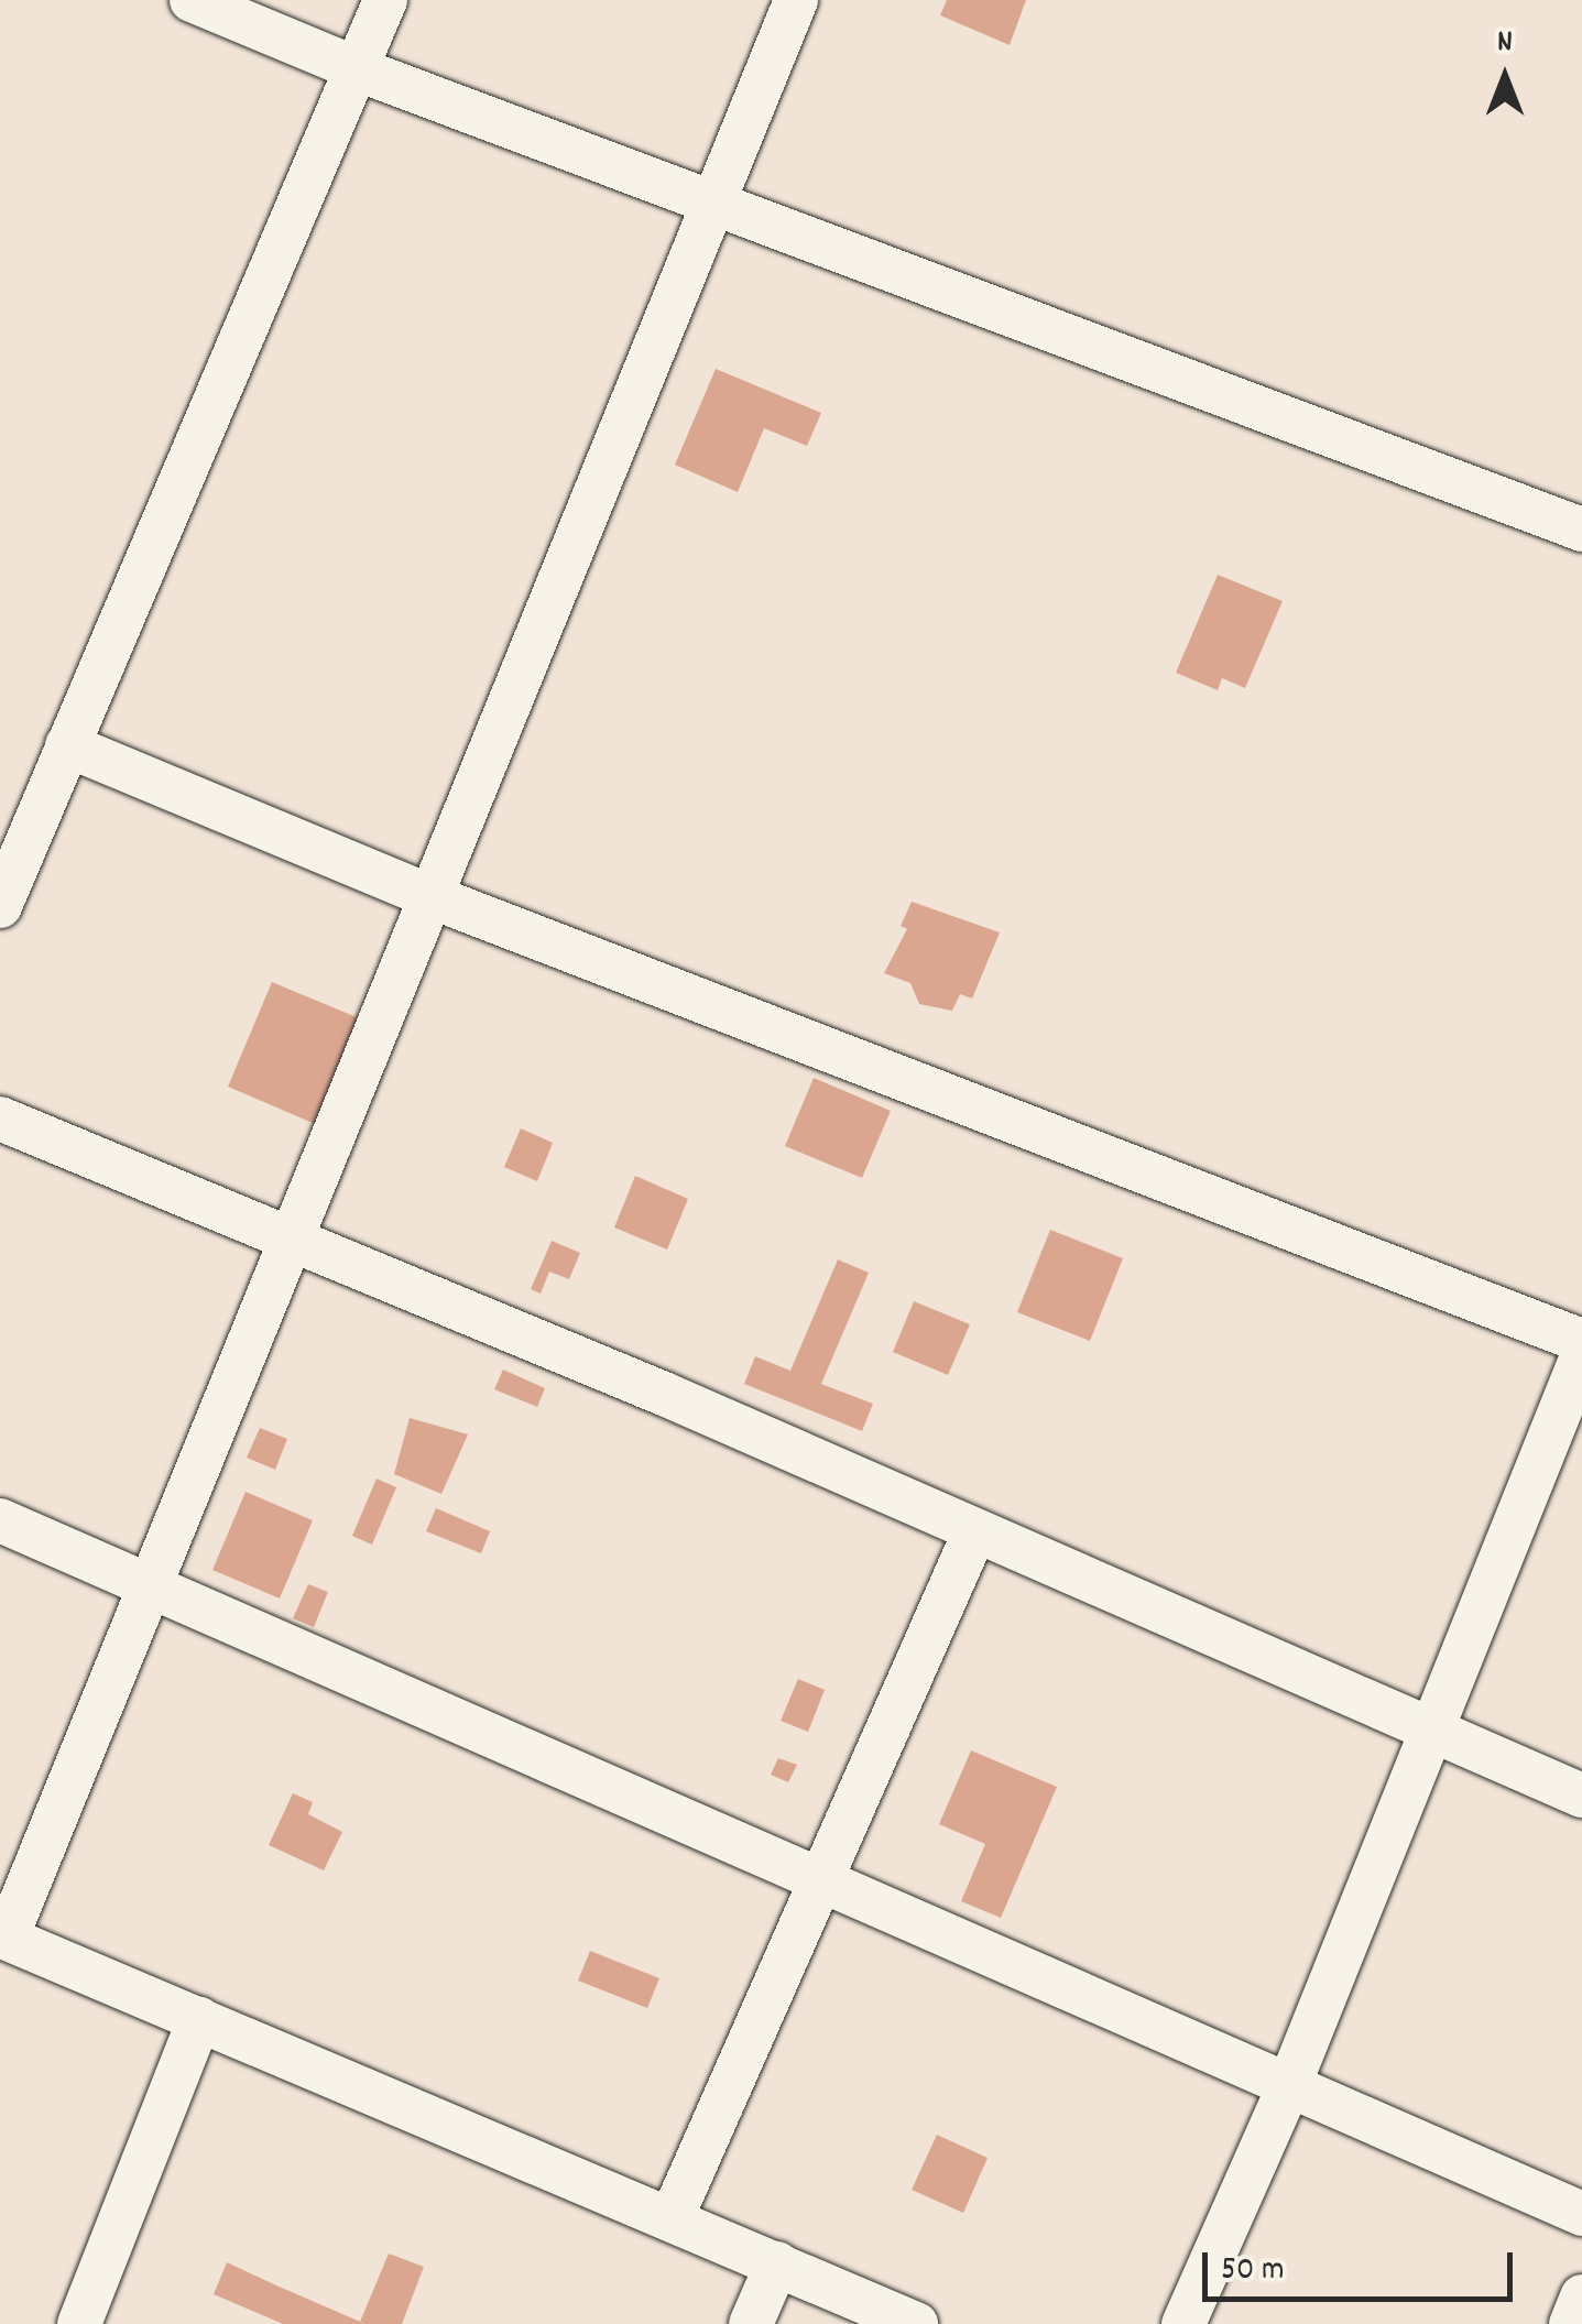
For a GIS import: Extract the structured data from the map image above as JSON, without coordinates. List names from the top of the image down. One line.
{"scale_bar":"50 m","north":"top"}
